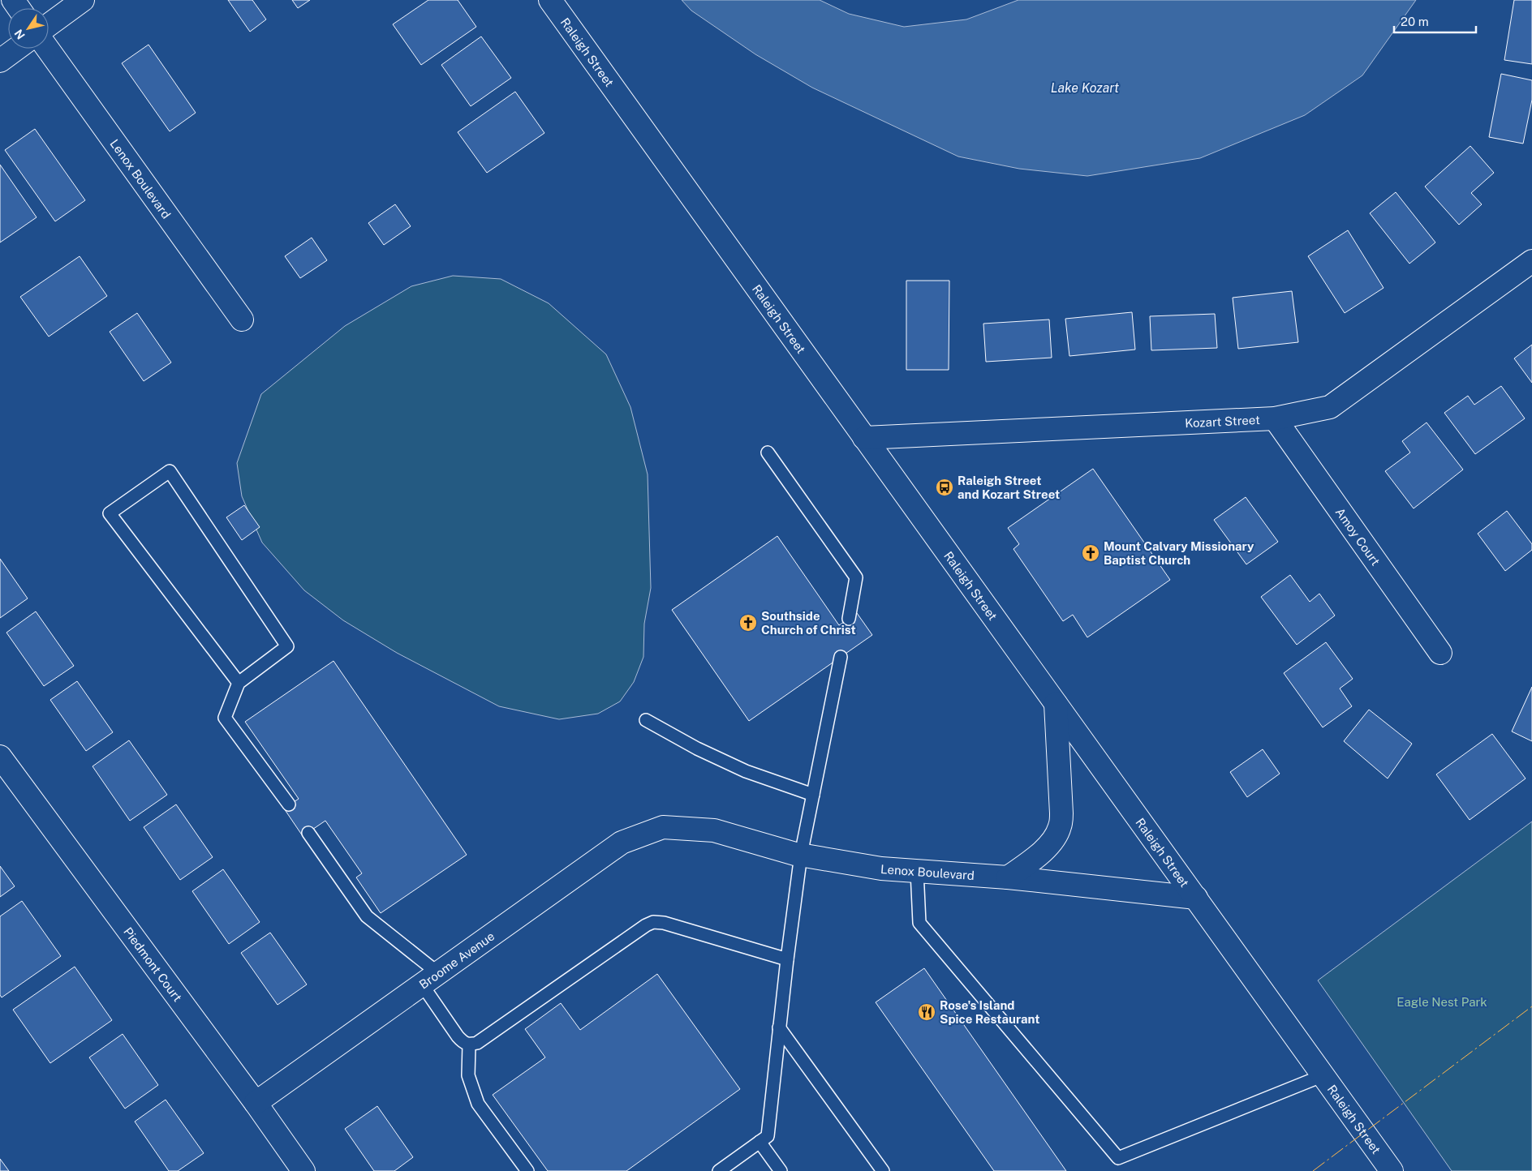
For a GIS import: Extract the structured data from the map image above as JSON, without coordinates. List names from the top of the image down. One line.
{"streets":{"street":["Raleigh Street","Lenox Boulevard","Kozart Street","Amoy Court","Broome Avenue","Piedmont Court"]},"crossings":[["Raleigh Street","Lenox Boulevard"],["Raleigh Street","Kozart Street"],["Lenox Boulevard","Broome Avenue"],["Kozart Street","Amoy Court"],["Broome Avenue","Piedmont Court"]],"water":["Lake Kozart"],"parks":["Eagle Nest Park"],"places":{"bus stop":["Raleigh Street and Kozart Street"],"church":["Mount Calvary Missionary Baptist Church","Southside Church of Christ"],"restaurant":["Rose's Island Spice Restaurant"]},"scale_bar":"20 m","north":"bottom left"}
